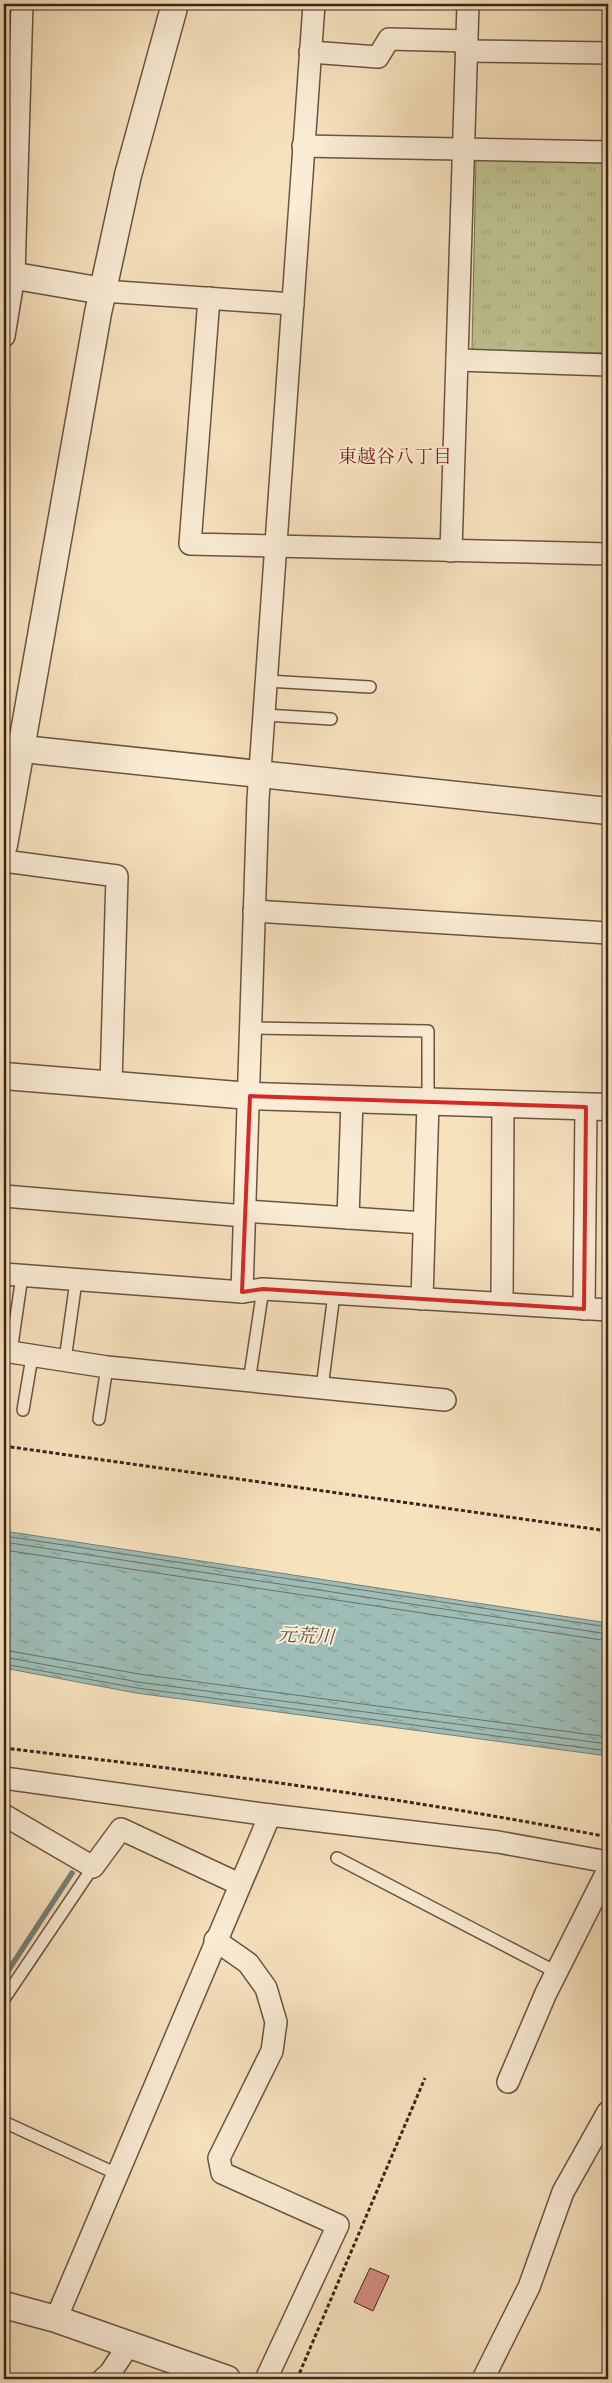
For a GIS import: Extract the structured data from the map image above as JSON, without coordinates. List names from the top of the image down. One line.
{"districts":["東越谷八丁目"],"water":["元荒川"]}
